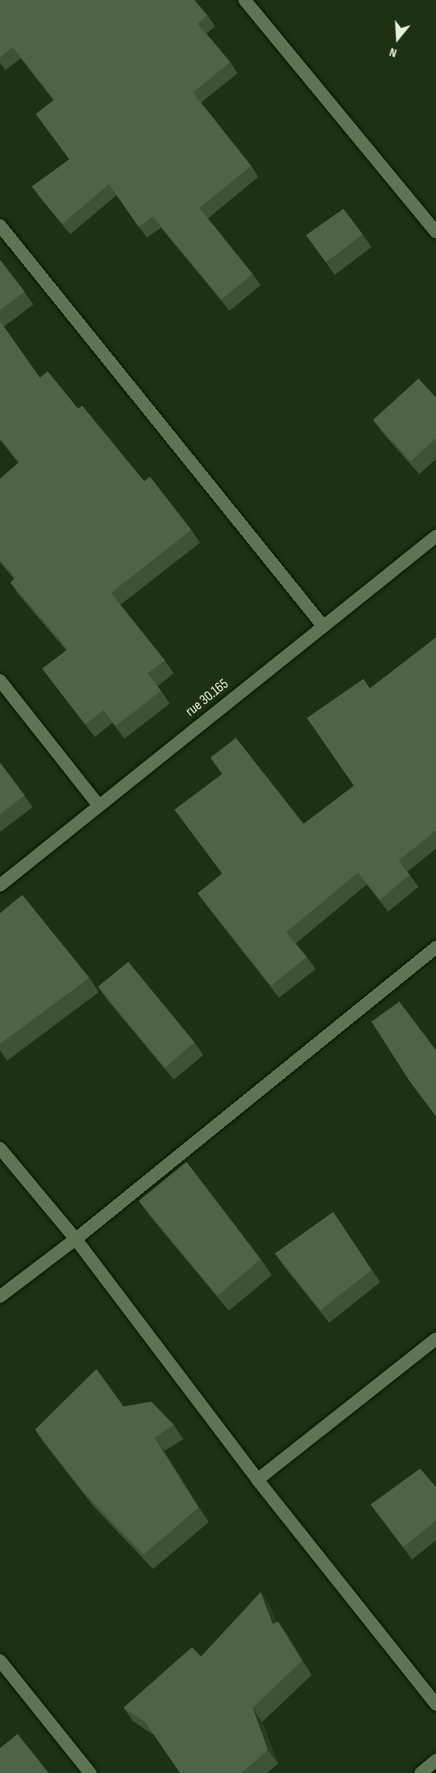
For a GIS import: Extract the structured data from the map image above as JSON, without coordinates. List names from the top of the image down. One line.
{"streets":{"street":["rue 30.165"]},"north":"bottom"}
